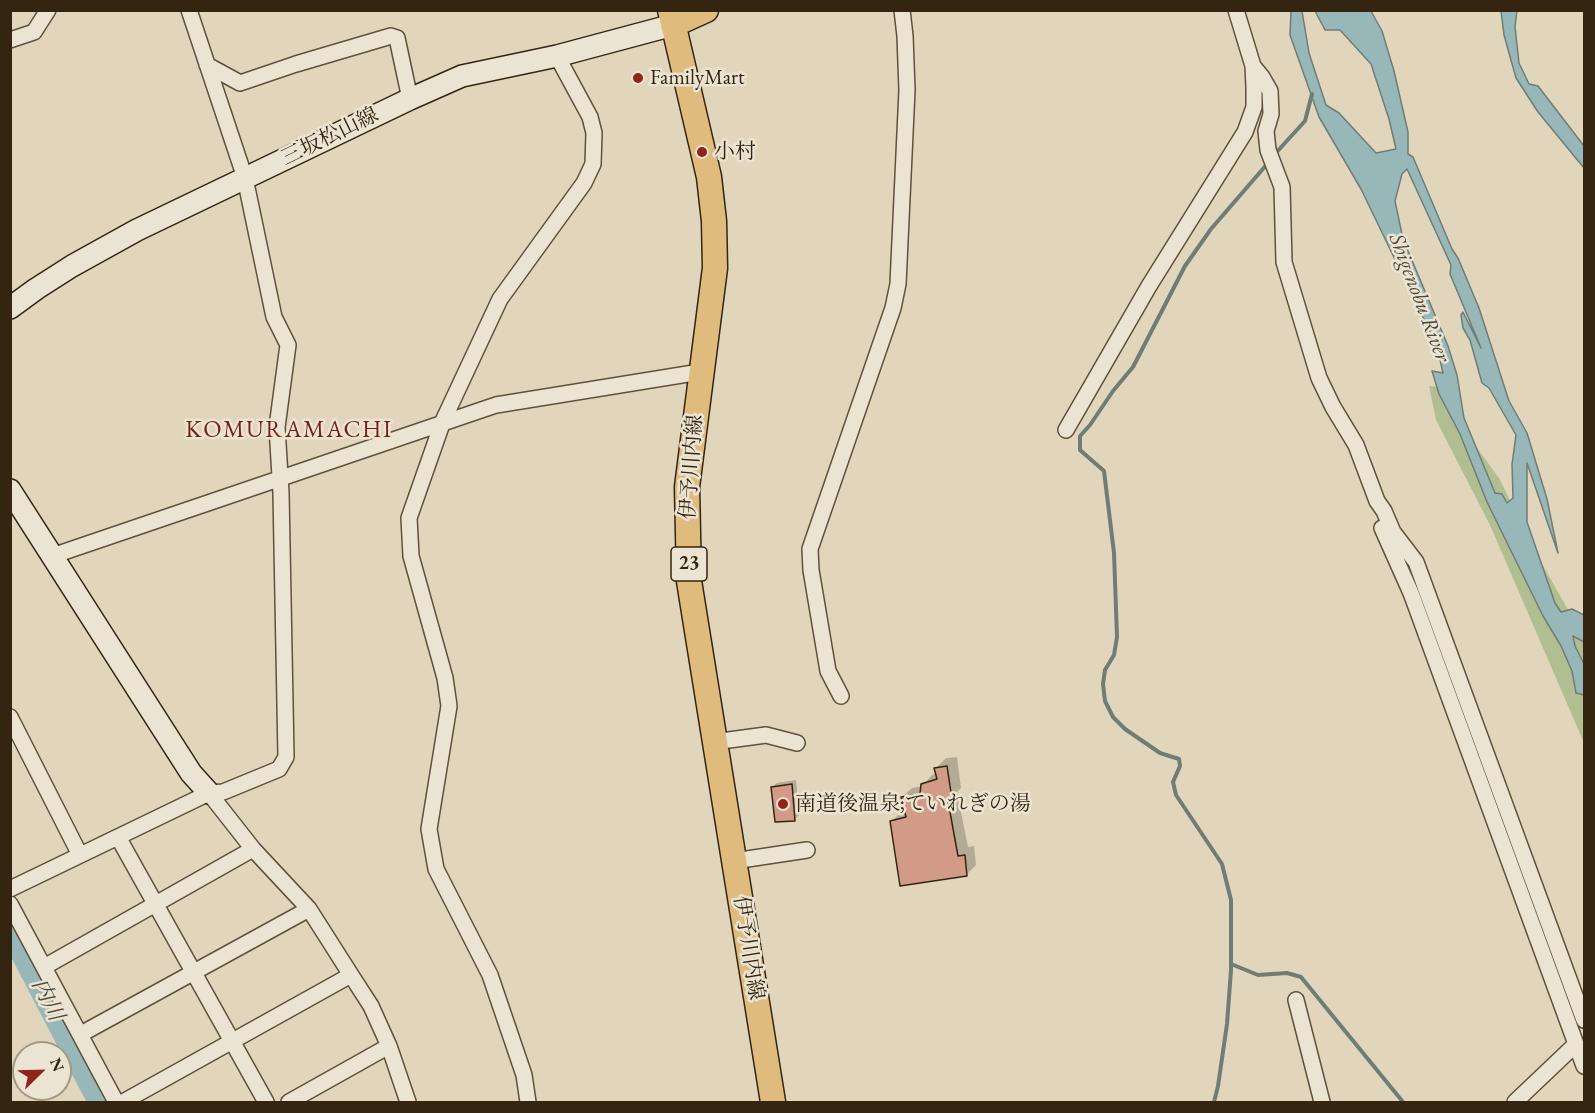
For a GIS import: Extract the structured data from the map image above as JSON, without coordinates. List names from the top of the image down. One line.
{"streets":{"main road":["三坂松山線","伊予川内線","23"]},"crossings":[["三坂松山線","伊予川内線"]],"districts":["KOMURAMACHI"],"water":["Shigenobu River","内川"],"places":["FamilyMart","小村","南道後温泉;ていれぎの湯"],"north":"top right"}
